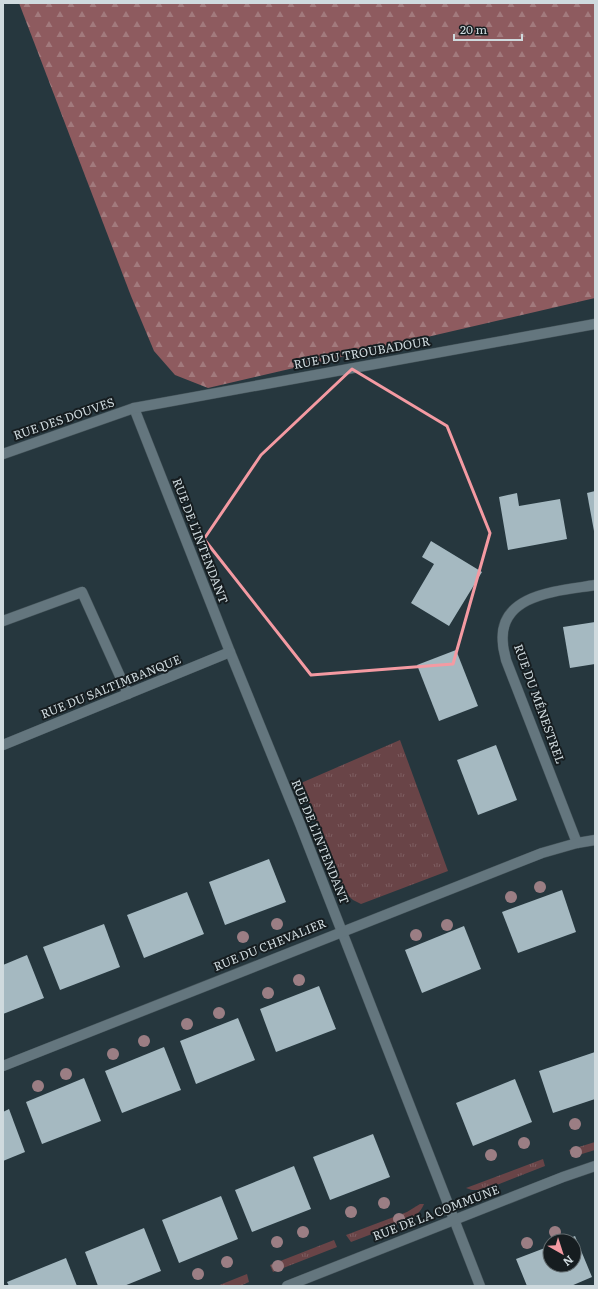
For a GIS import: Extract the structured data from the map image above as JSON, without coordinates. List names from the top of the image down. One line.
{"streets":{"street":["RUE DU TROUBADOUR","RUE DES DOUVES","RUE DE L'INTENDANT","RUE DU SALTIMBANQUE","RUE DU MÉNESTREL","RUE DU CHEVALIER","RUE DE LA COMMUNE"]},"crossings":[["RUE DU TROUBADOUR","RUE DES DOUVES"],["RUE DU TROUBADOUR","RUE DE L'INTENDANT"],["RUE DES DOUVES","RUE DE L'INTENDANT"],["RUE DE L'INTENDANT","RUE DU SALTIMBANQUE"],["RUE DE L'INTENDANT","RUE DU CHEVALIER"],["RUE DE L'INTENDANT","RUE DE LA COMMUNE"],["RUE DU MÉNESTREL","RUE DU CHEVALIER"]],"scale_bar":"20 m","north":"bottom right"}
